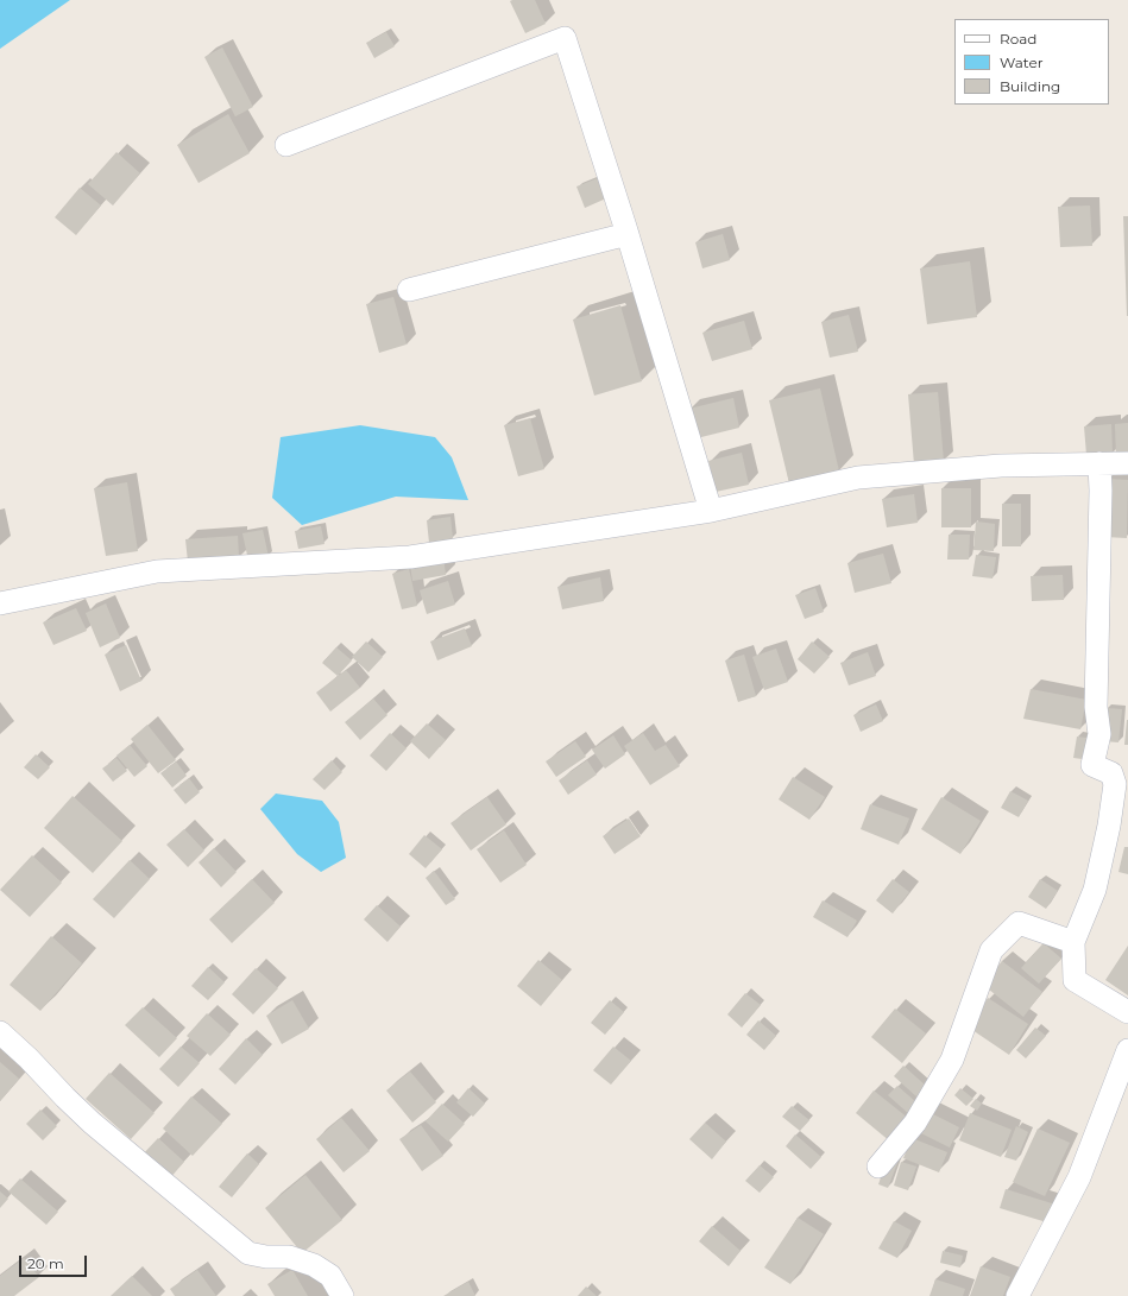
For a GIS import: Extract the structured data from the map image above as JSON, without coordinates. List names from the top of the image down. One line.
{"legend":["Road","Water","Building"],"scale_bar":"20 m"}
